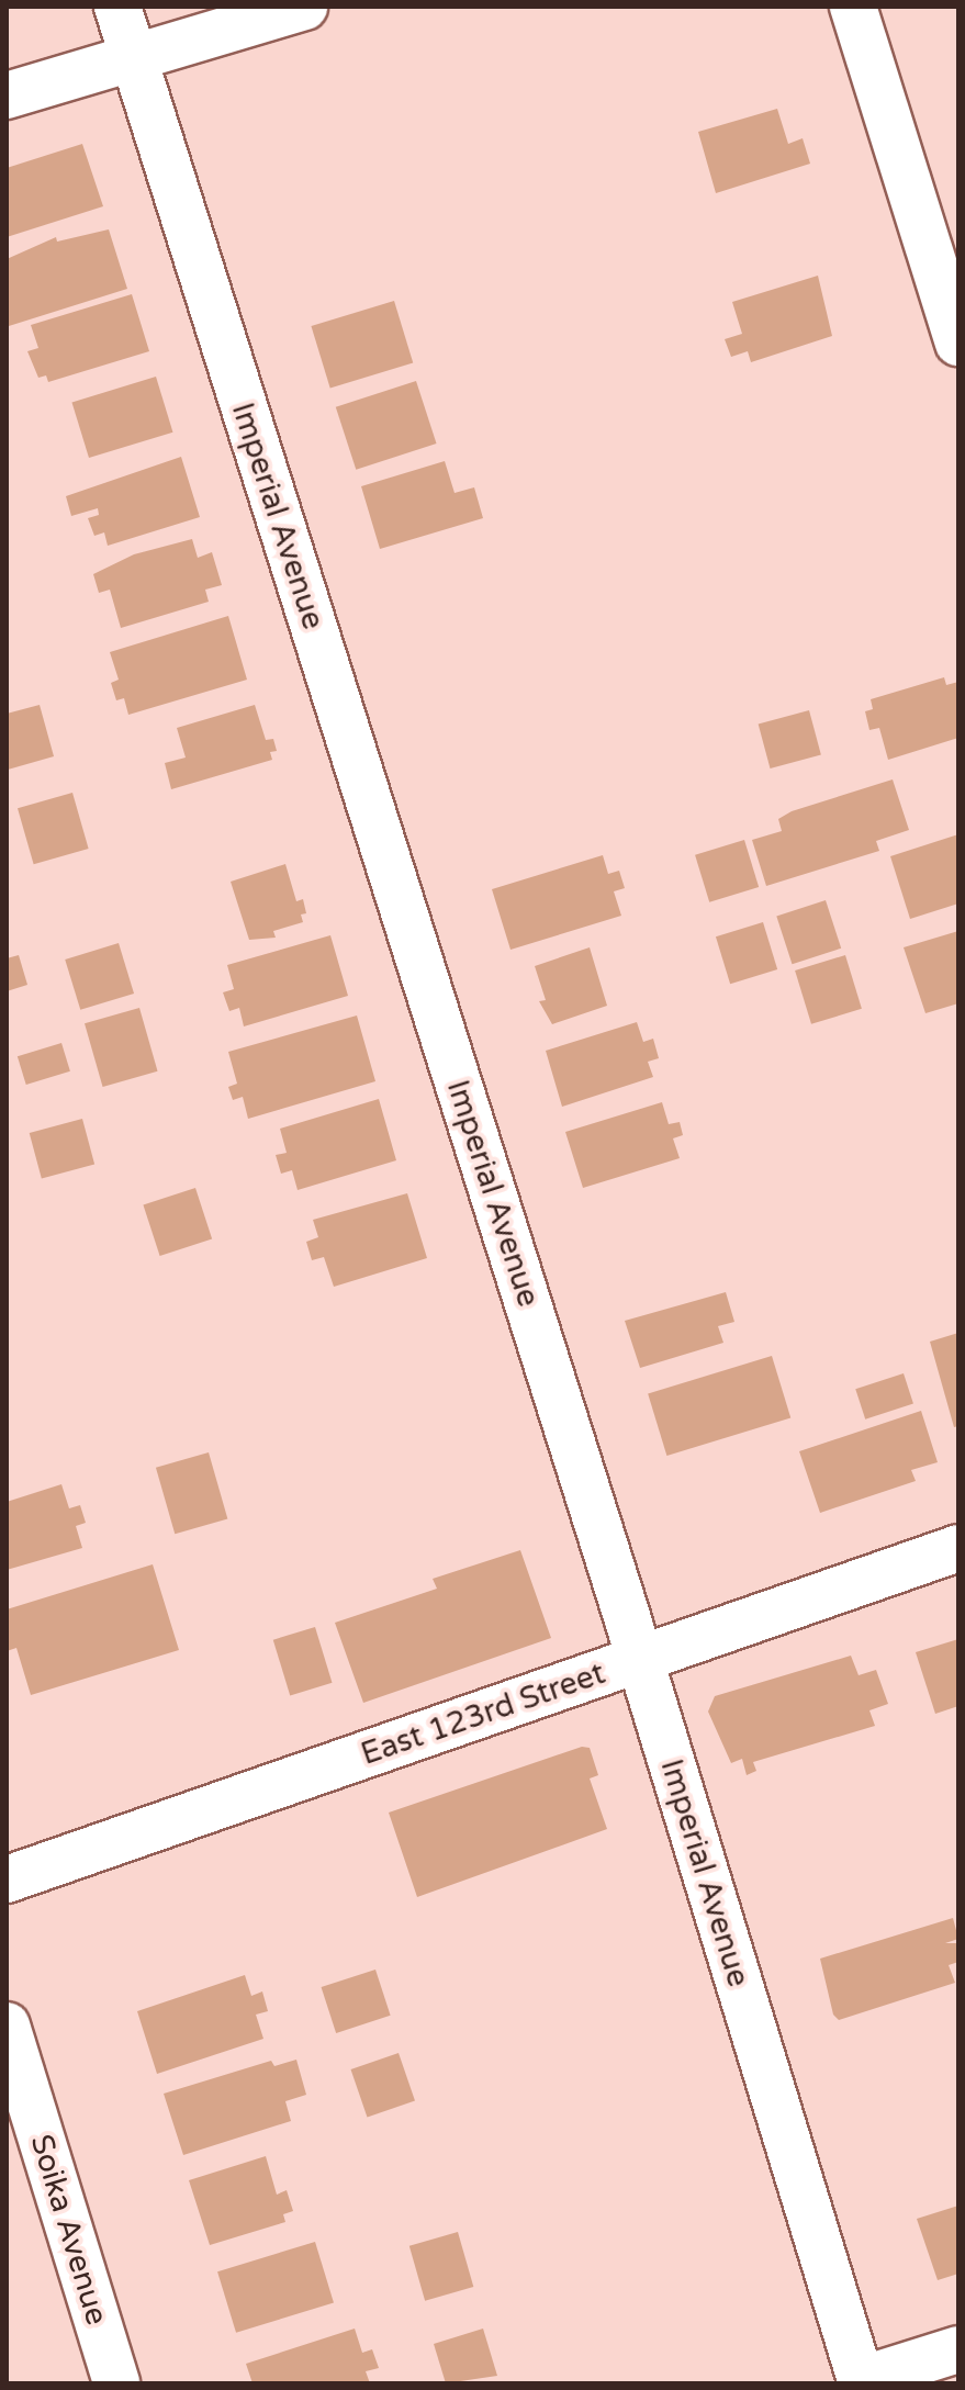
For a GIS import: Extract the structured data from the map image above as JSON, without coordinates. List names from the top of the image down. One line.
{"streets":{"street":["Imperial Avenue","East 123rd Street","Soika Avenue"]},"crossings":[["Imperial Avenue","East 123rd Street"]]}
